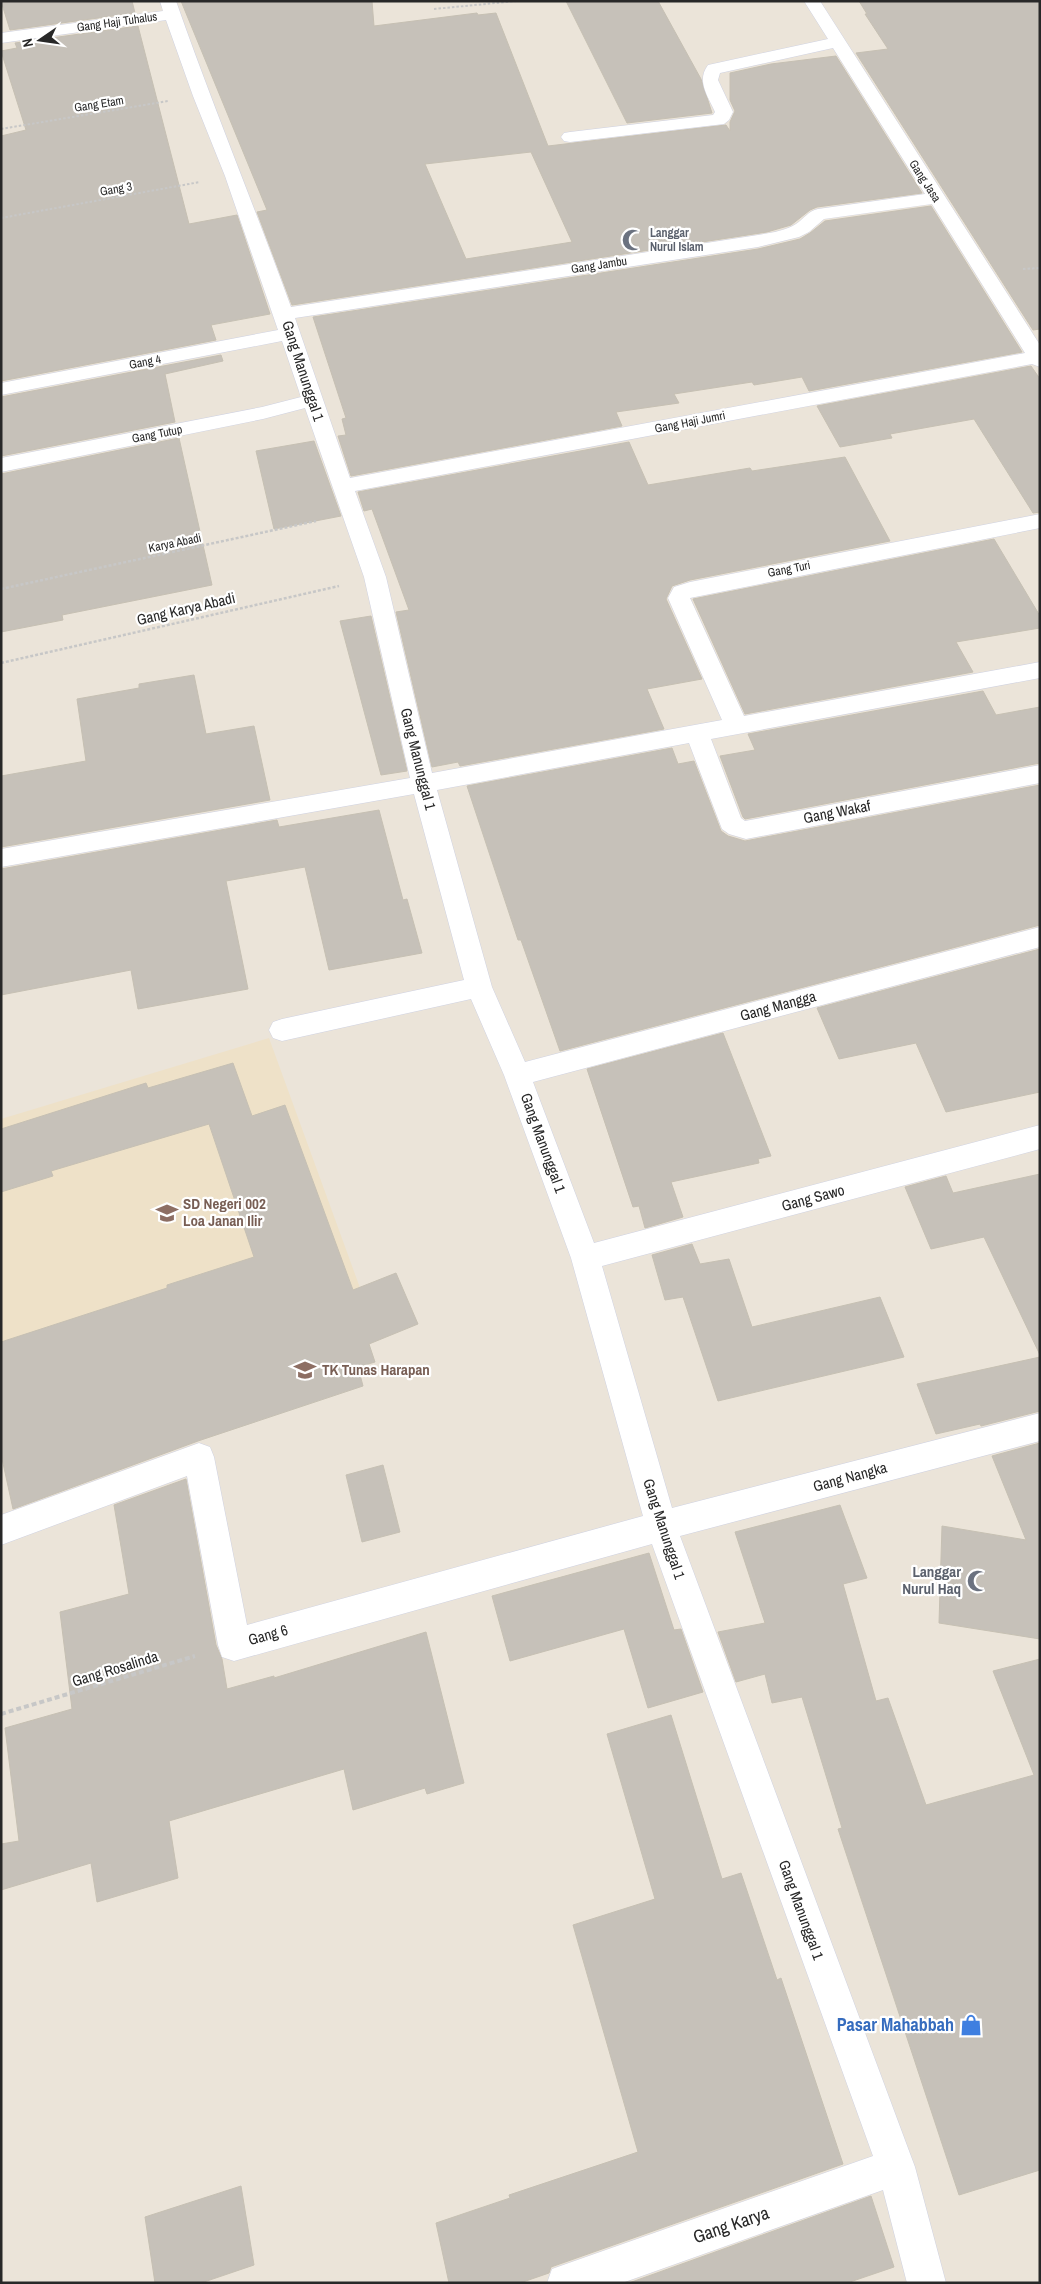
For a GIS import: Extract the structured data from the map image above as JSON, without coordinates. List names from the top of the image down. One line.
{"streets":{"street":["Gang Haji Tuhalus","Gang Jasa","Gang Jambu","Gang 4","Gang Manunggal 1","Gang Haji Jumri","Gang Tutup","Gang Turi","Gang Wakaf","Gang Mangga","Gang Sawo","Gang Nangka","Gang 6","Gang Karya"],"path":["Gang Etam","Gang 3","Karya Abadi","Gang Karya Abadi","Gang Rosalinda"]},"crossings":[["Gang Haji Tuhalus","Gang Manunggal 1"],["Gang Etam","Gang Manunggal 1"],["Gang Jasa","Gang Jambu"],["Gang Jasa","Gang Haji Jumri"],["Gang 3","Gang Manunggal 1"],["Gang Jambu","Gang 4"],["Gang Jambu","Gang Manunggal 1"],["Gang 4","Gang Manunggal 1"],["Gang Manunggal 1","Gang Haji Jumri"],["Gang Manunggal 1","Gang Tutup"],["Gang Manunggal 1","Karya Abadi"],["Gang Manunggal 1","Gang Karya Abadi"],["Gang Manunggal 1","Gang Mangga"],["Gang Manunggal 1","Gang Sawo"],["Gang Manunggal 1","Gang Nangka"],["Gang Manunggal 1","Gang 6"],["Gang Manunggal 1","Gang Karya"],["Gang Nangka","Gang 6"],["Gang 6","Gang Rosalinda"]],"places":{"mosque":["Langgar Nurul Islam","Langgar Nurul Haq"],"school or university":["SD Negeri 002 Loa Janan Ilir","TK Tunas Harapan"],"shop":["Pasar Mahabbah"]},"north":"left"}
